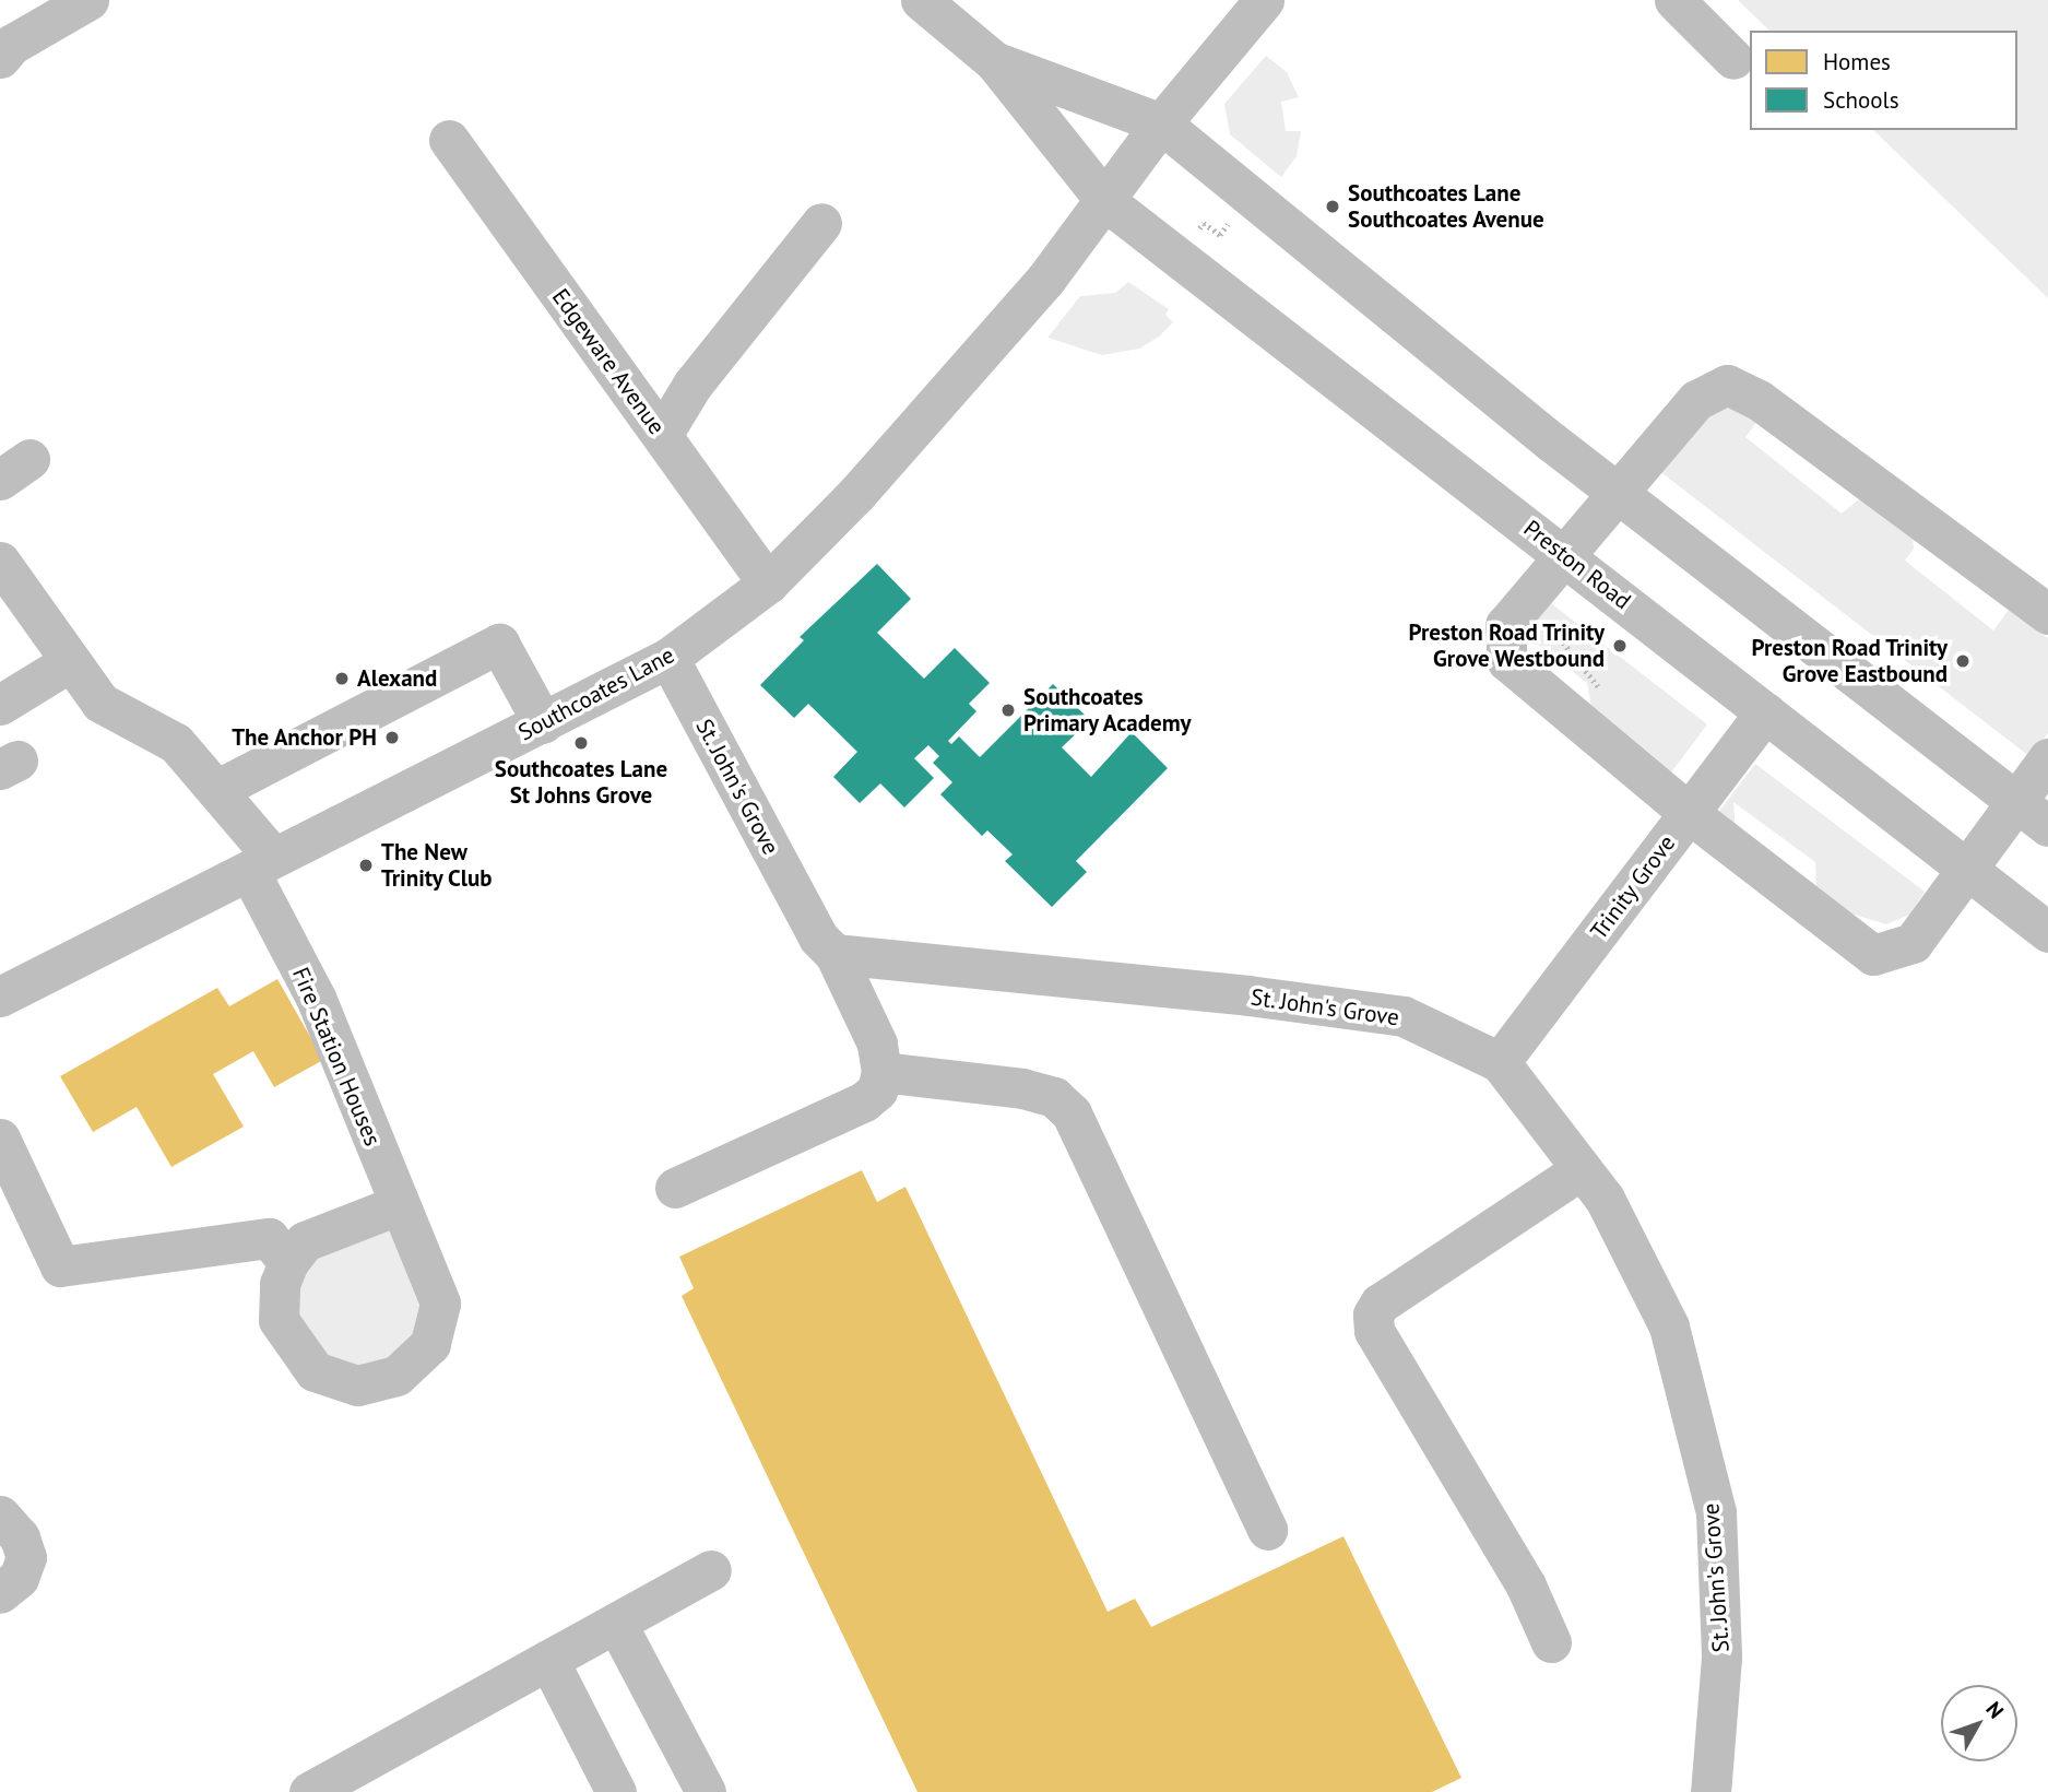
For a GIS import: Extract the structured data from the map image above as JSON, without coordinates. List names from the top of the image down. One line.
{"streets":{"street":["Edgeware Avenue","Preston Road","Southcoates Lane","St. John's Grove","Trinity Grove","Fire Station Houses"]},"crossings":[["Edgeware Avenue","Southcoates Lane"],["Preston Road","Southcoates Lane"],["Preston Road","Trinity Grove"],["Southcoates Lane","St. John's Grove"],["Southcoates Lane","Fire Station Houses"],["St. John's Grove","Trinity Grove"]],"places":["Southcoates Lane Southcoates Avenue","Preston Road Trinity Grove Westbound","Preston Road Trinity Grove Eastbound","Alexand","Southcoates Primary Academy","The Anchor PH","Southcoates Lane St Johns Grove","The New Trinity Club"],"legend":["Homes","Schools"],"north":"top right"}
